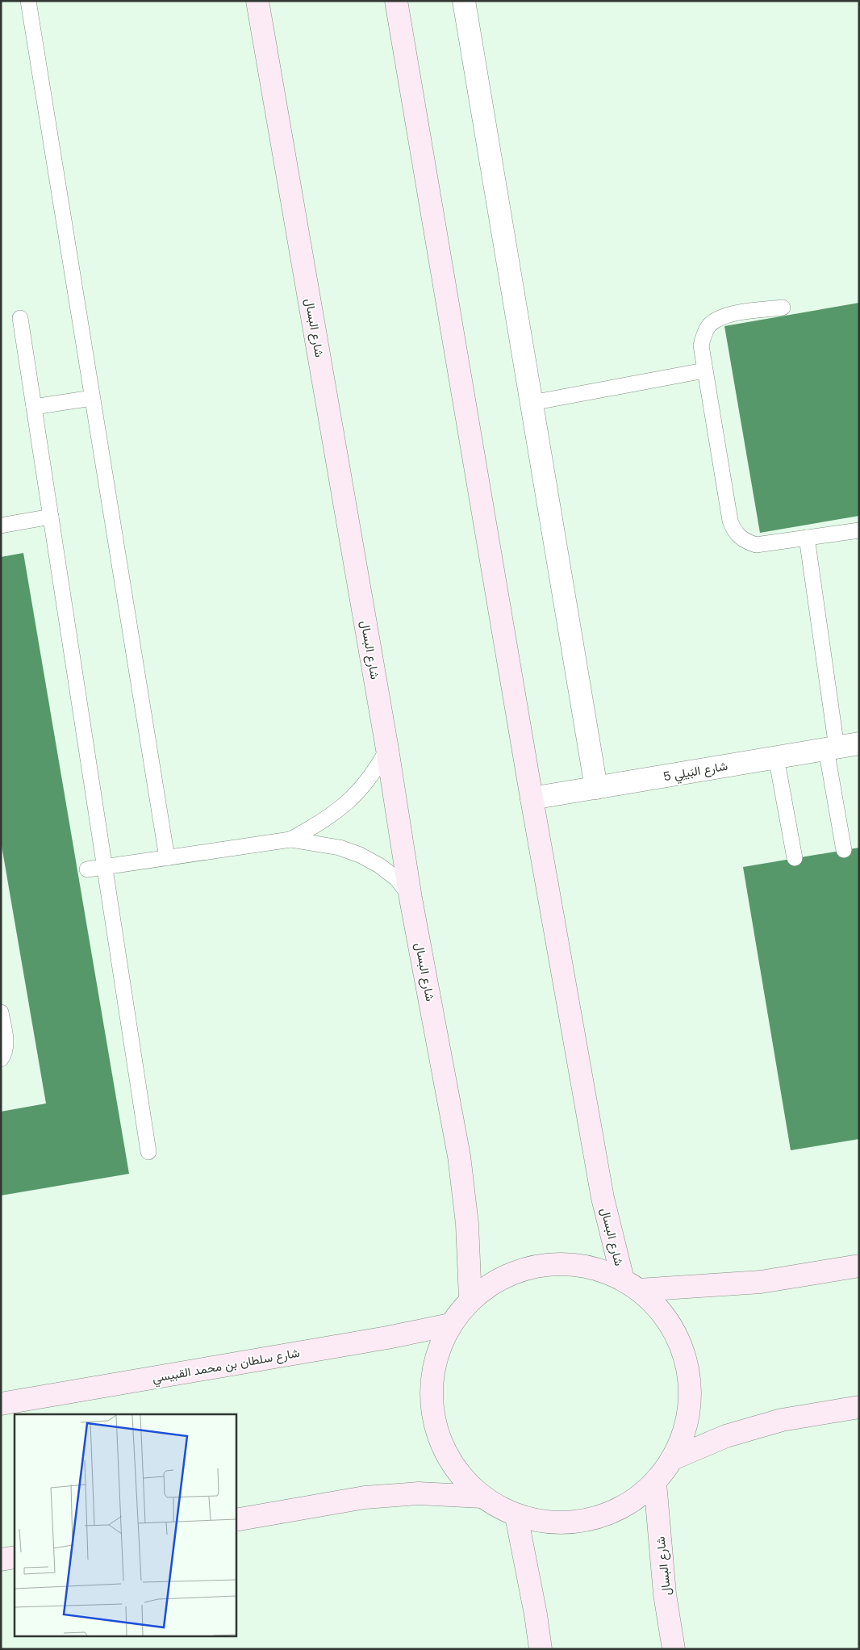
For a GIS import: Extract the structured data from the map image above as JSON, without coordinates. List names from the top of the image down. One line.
{"streets":{"street":["شارع البسال","شارع البَيلِي 5","شارع سلطان بن محمد القبيسي"]},"crossings":[["شارع البسال","شارع البَيلِي 5"]]}
